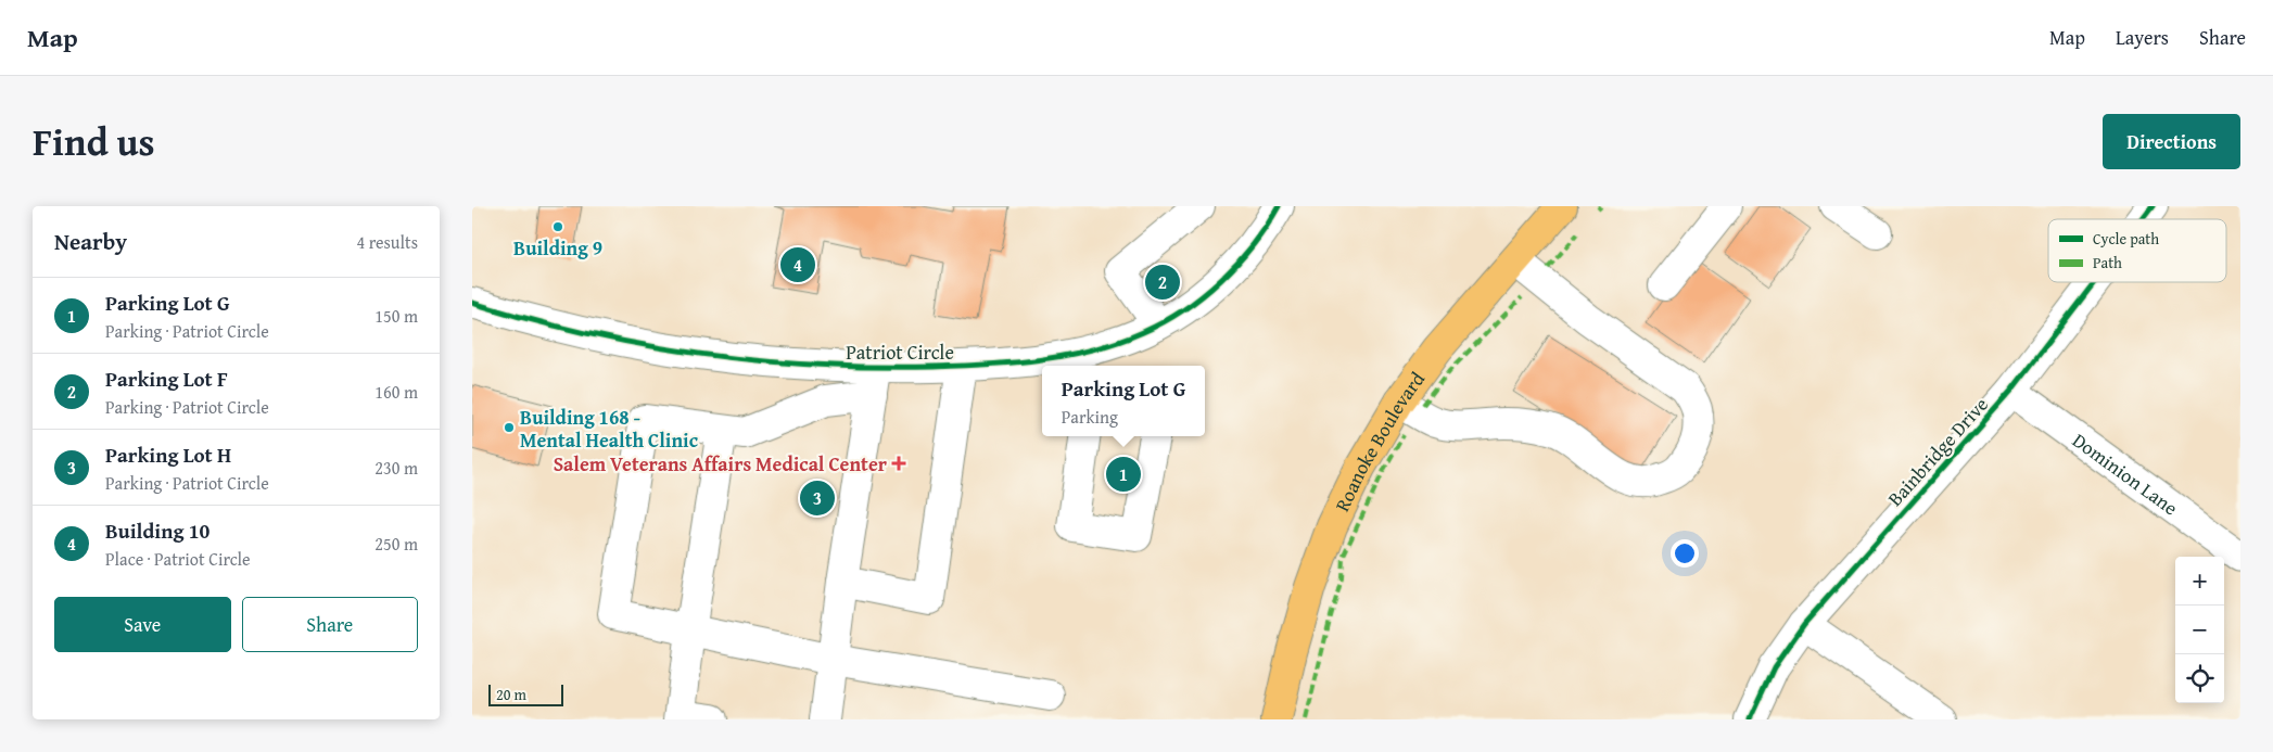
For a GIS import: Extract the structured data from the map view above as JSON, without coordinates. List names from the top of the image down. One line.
{"streets":{"main road":["Roanoke Boulevard"],"street":["Patriot Circle","Bainbridge Drive","Dominion Lane"]},"crossings":[["Bainbridge Drive","Dominion Lane"]],"places":{"other":["Building 9","Building 168 - Mental Health Clinic"],"health":["Salem Veterans Affairs Medical Center"]},"legend":["Cycle path","Path"],"scale_bar":"20 m","page":{"header":"Map","nav":["Map","Layers","Share"],"title":"Find us","buttons":["Directions",["Save","Share"]],"heading":["Nearby","4 results"],"pins":["4","2","1","3"],"list":[{"mark":"1","name":"Parking Lot G","note":"Parking · Patriot Circle","value":"150 m"},{"mark":"2","name":"Parking Lot F","note":"Parking · Patriot Circle","value":"160 m"},{"mark":"3","name":"Parking Lot H","note":"Parking · Patriot Circle","value":"230 m"},{"mark":"4","name":"Building 10","note":"Place · Patriot Circle","value":"250 m"}],"popup":["Parking Lot G","Parking"],"map_buttons":["+","−"],"scale":"20 m"}}
